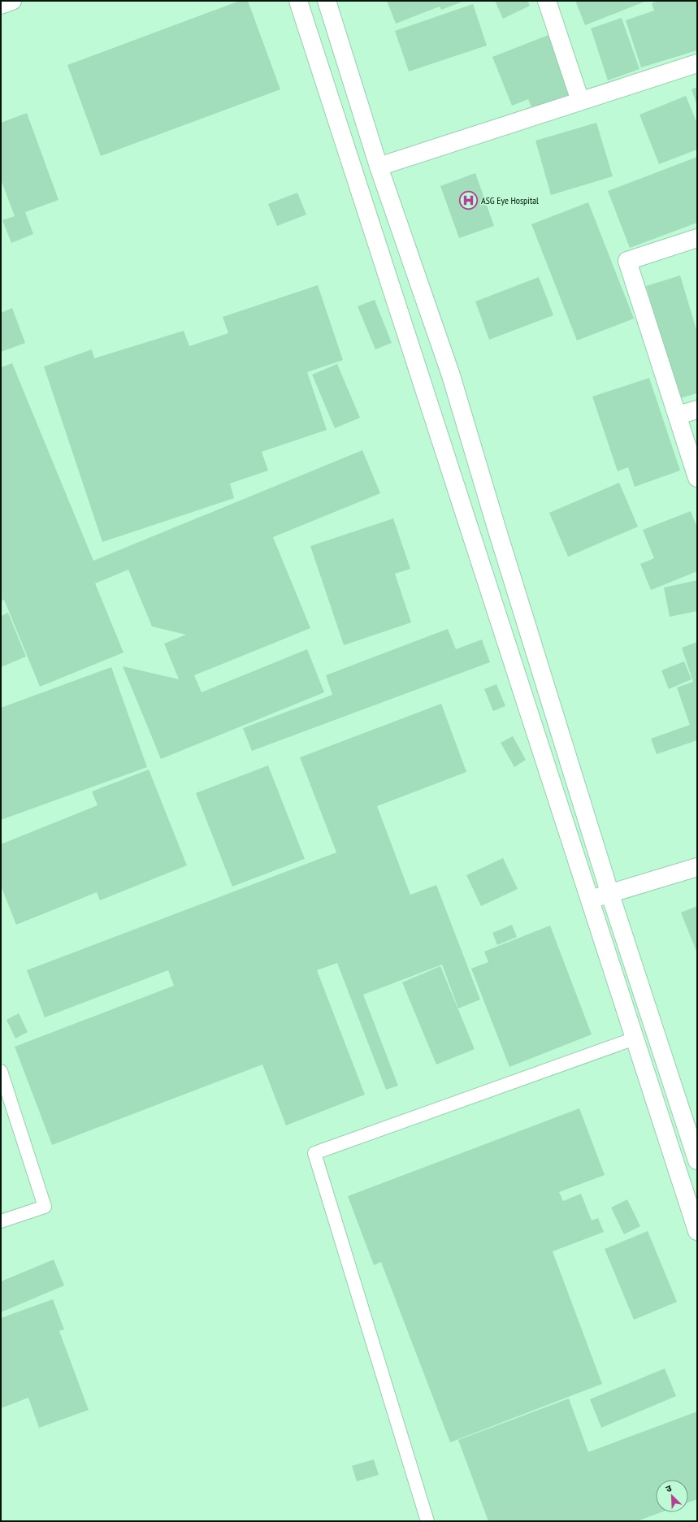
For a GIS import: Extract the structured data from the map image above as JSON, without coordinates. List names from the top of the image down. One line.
{"places":{"hospital":["ASG Eye Hospital"]},"north":"top left"}
